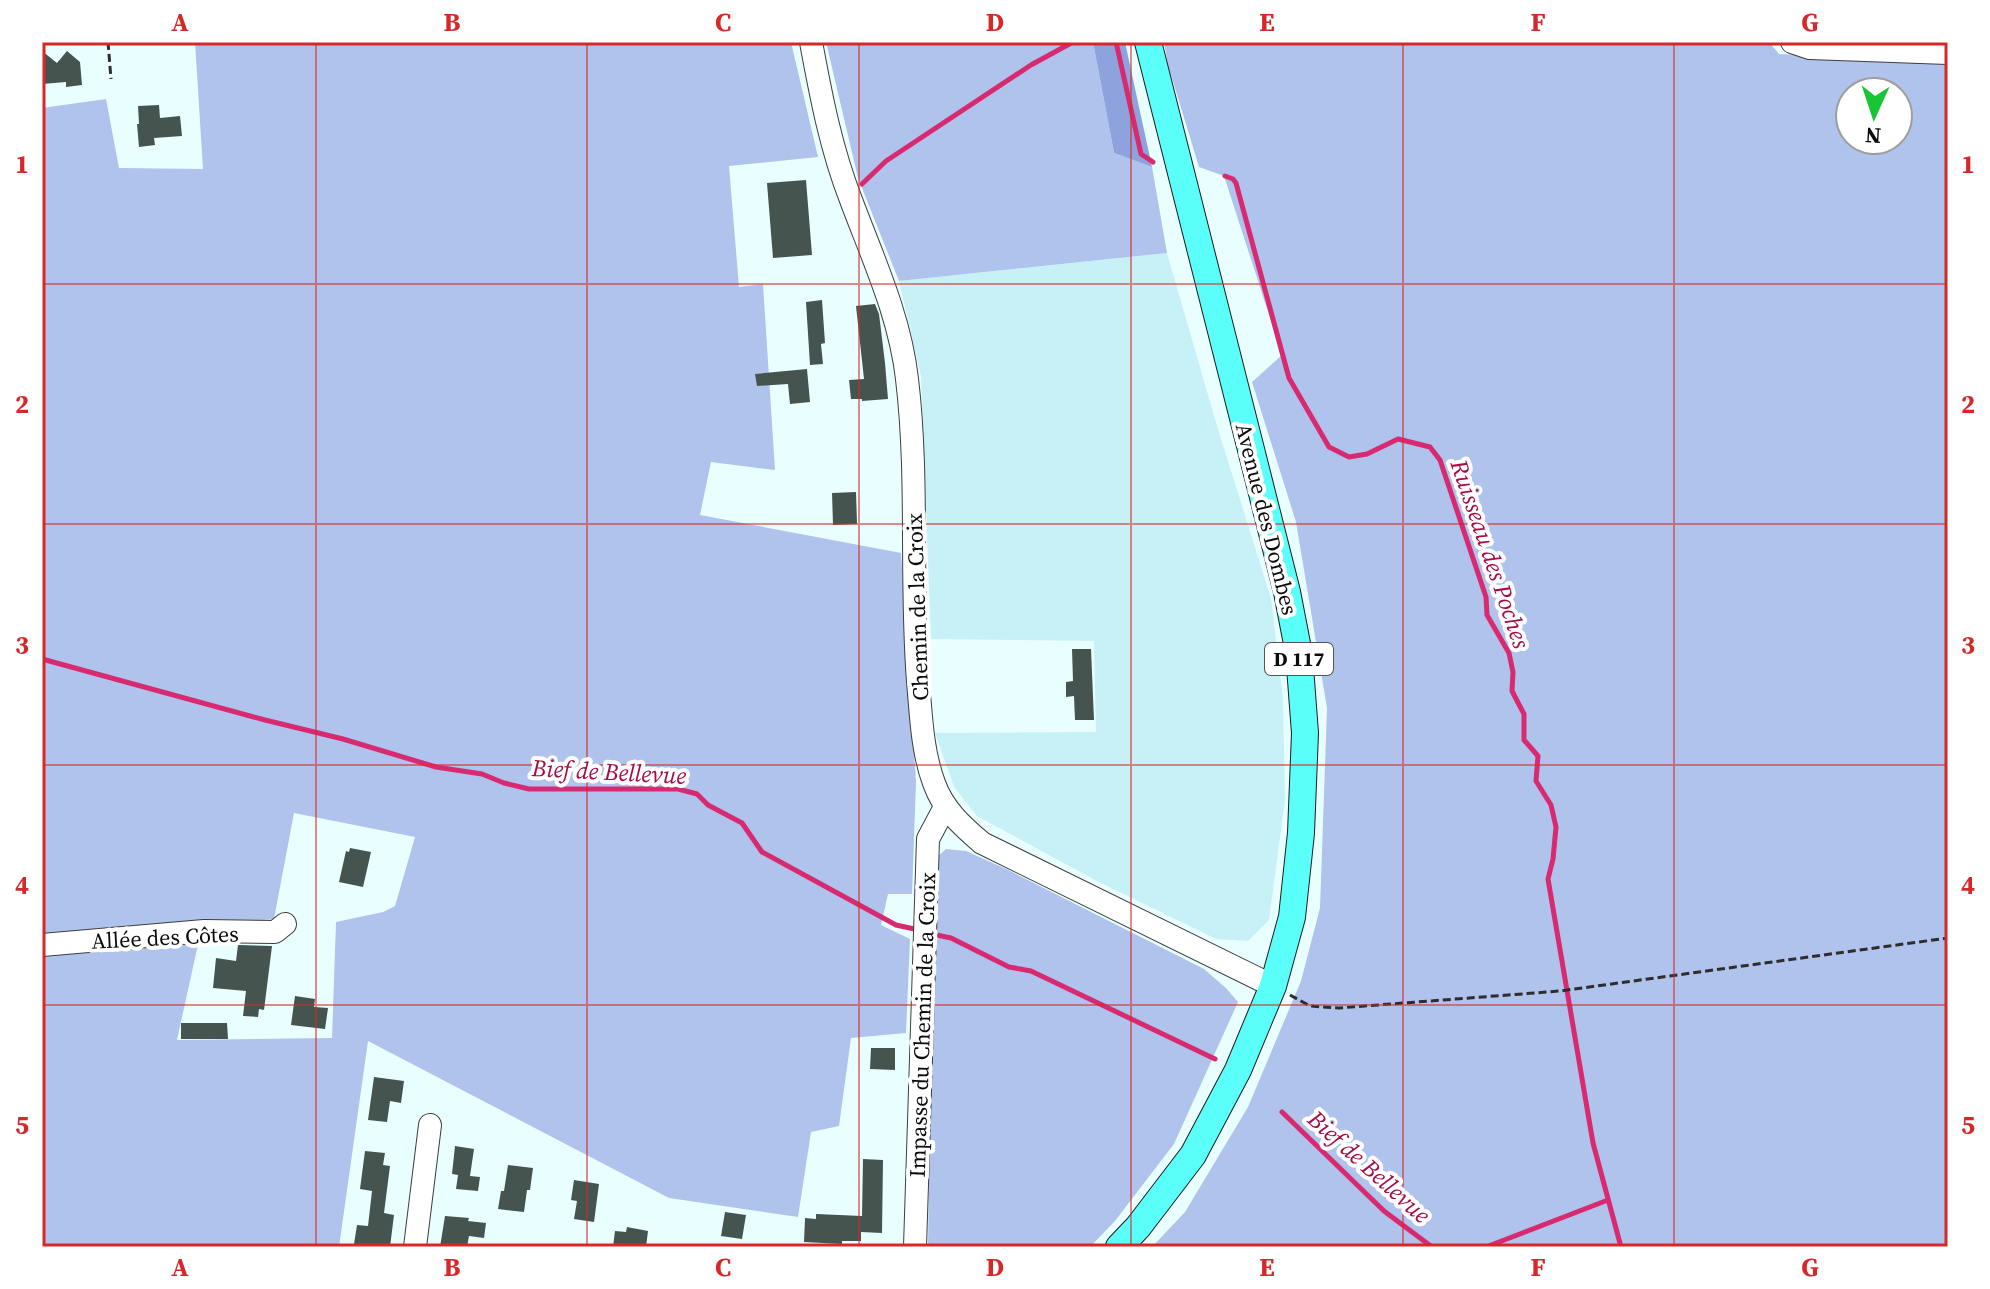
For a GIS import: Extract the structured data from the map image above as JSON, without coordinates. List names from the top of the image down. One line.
{"streets":{"main road":["Avenue des Dombes","D 117"],"street":["Chemin de la Croix","Allée des Côtes","Impasse du Chemin de la Croix"]},"crossings":[["Avenue des Dombes","Chemin de la Croix"],["Chemin de la Croix","Impasse du Chemin de la Croix"]],"water":["Ruisseau des Poches","Bief de Bellevue"],"north":"bottom","grid":{"columns":["A","B","C","D","E","F","G"],"rows":["1","2","3","4","5"]}}
